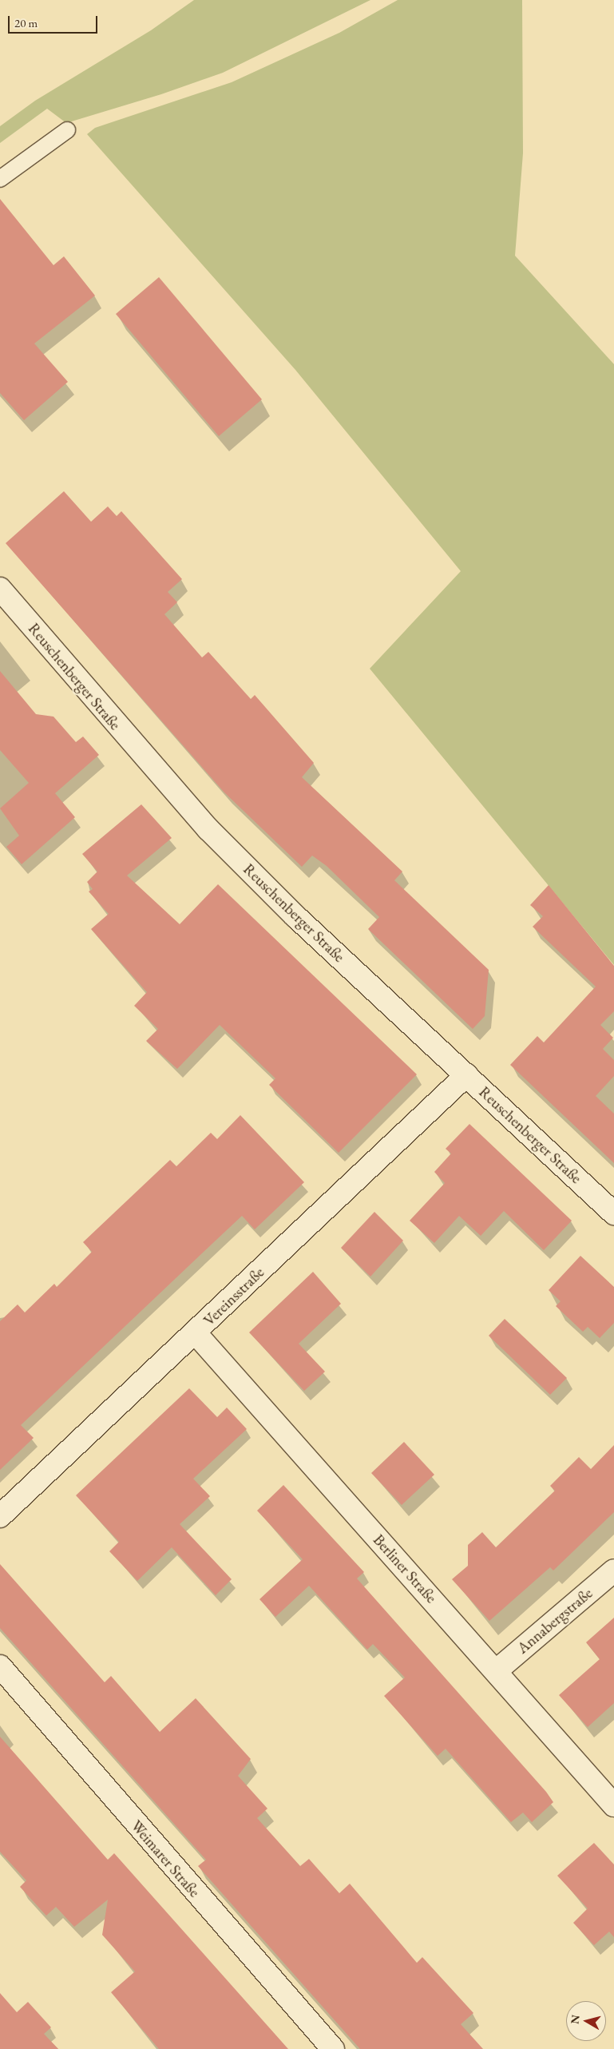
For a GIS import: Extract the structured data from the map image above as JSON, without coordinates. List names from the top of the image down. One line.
{"streets":{"main road":["Reuschenberger Straße","Vereinsstraße","Berliner Straße","Annabergstraße","Weimarer Straße"]},"crossings":[["Reuschenberger Straße","Vereinsstraße"],["Vereinsstraße","Berliner Straße"],["Berliner Straße","Annabergstraße"]],"scale_bar":"20 m","north":"left"}
